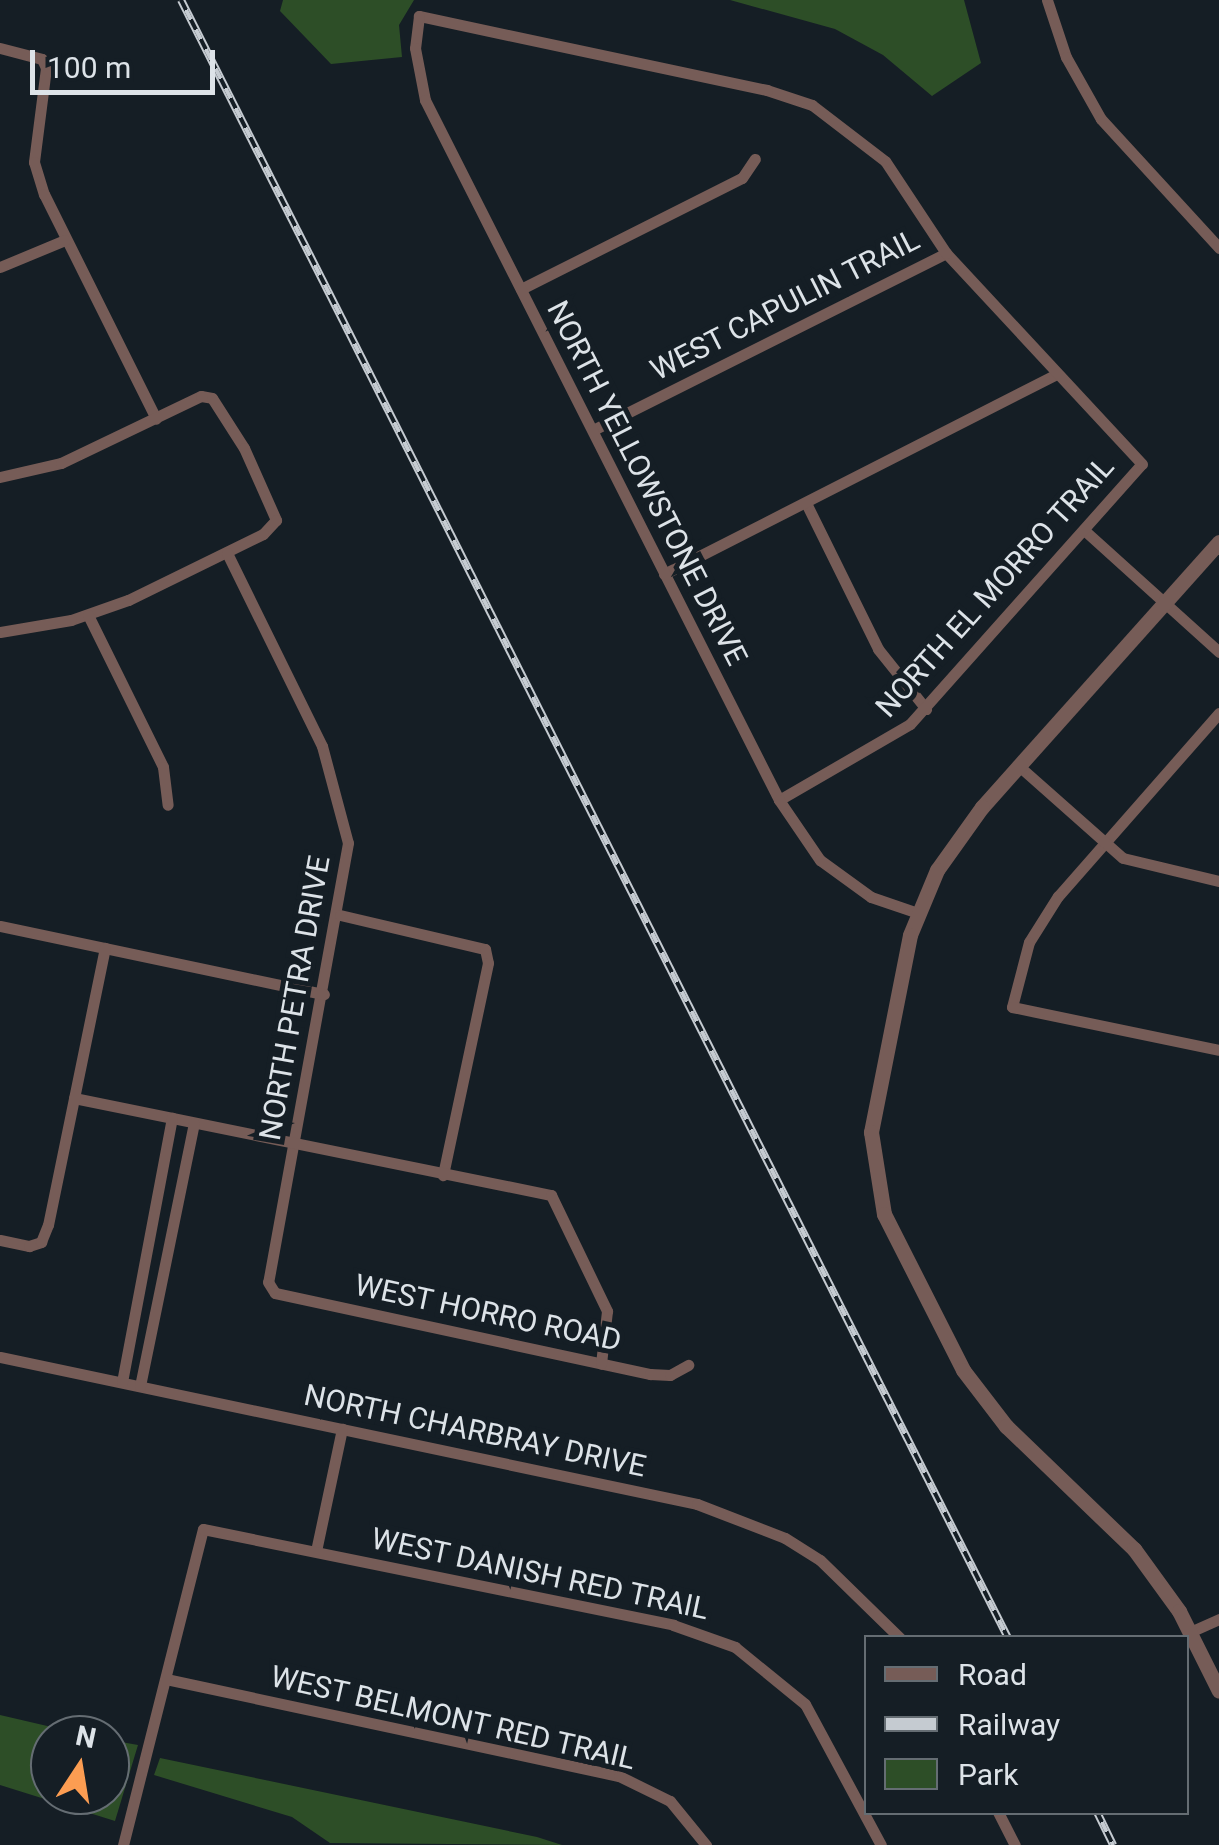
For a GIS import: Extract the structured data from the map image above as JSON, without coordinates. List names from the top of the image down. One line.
{"streets":{"street":["WEST CAPULIN TRAIL","NORTH YELLOWSTONE DRIVE","NORTH EL MORRO TRAIL","NORTH PETRA DRIVE","WEST HORRO ROAD","NORTH CHARBRAY DRIVE","WEST DANISH RED TRAIL","WEST BELMONT RED TRAIL"]},"crossings":[["WEST CAPULIN TRAIL","NORTH YELLOWSTONE DRIVE"],["NORTH YELLOWSTONE DRIVE","NORTH EL MORRO TRAIL"],["NORTH PETRA DRIVE","WEST HORRO ROAD"],["WEST DANISH RED TRAIL","WEST BELMONT RED TRAIL"]],"legend":["Road","Railway","Park"],"scale_bar":"100 m","north":"top"}
